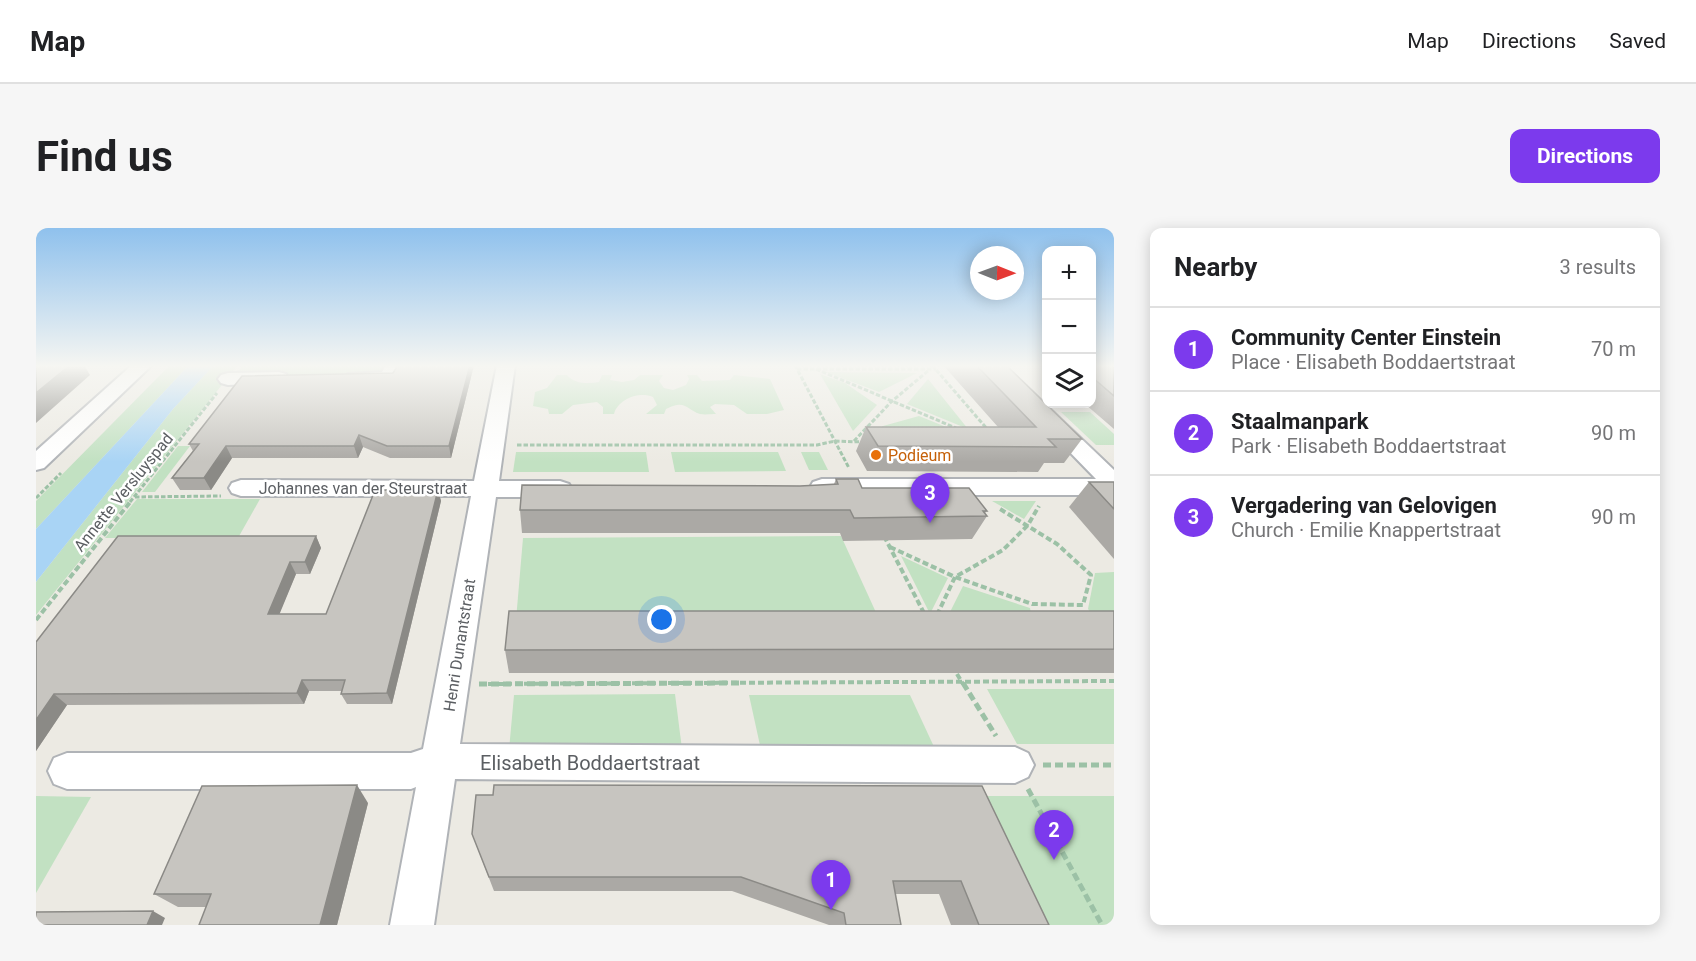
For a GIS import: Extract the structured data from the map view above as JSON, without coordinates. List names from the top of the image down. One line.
{"streets":{"street":["Johannes van der Steurstraat","Henri Dunantstraat","Elisabeth Boddaertstraat"],"path":["Annette Versluyspad"]},"crossings":[["Johannes van der Steurstraat","Henri Dunantstraat"],["Henri Dunantstraat","Elisabeth Boddaertstraat"]],"places":["Podieum"],"north":"right","page":{"header":"Map","nav":["Map","Directions","Saved"],"buttons":"Directions","title":"Find us","heading":["Nearby","3 results"],"map_buttons":["+","−"],"list":[{"mark":"1","name":"Community Center Einstein","note":"Place · Elisabeth Boddaertstraat","value":"70 m"},{"mark":"2","name":"Staalmanpark","note":"Park · Elisabeth Boddaertstraat","value":"90 m"},{"mark":"3","name":"Vergadering van Gelovigen","note":"Church · Emilie Knappertstraat","value":"90 m"}],"pins":["3","2","1"]}}
